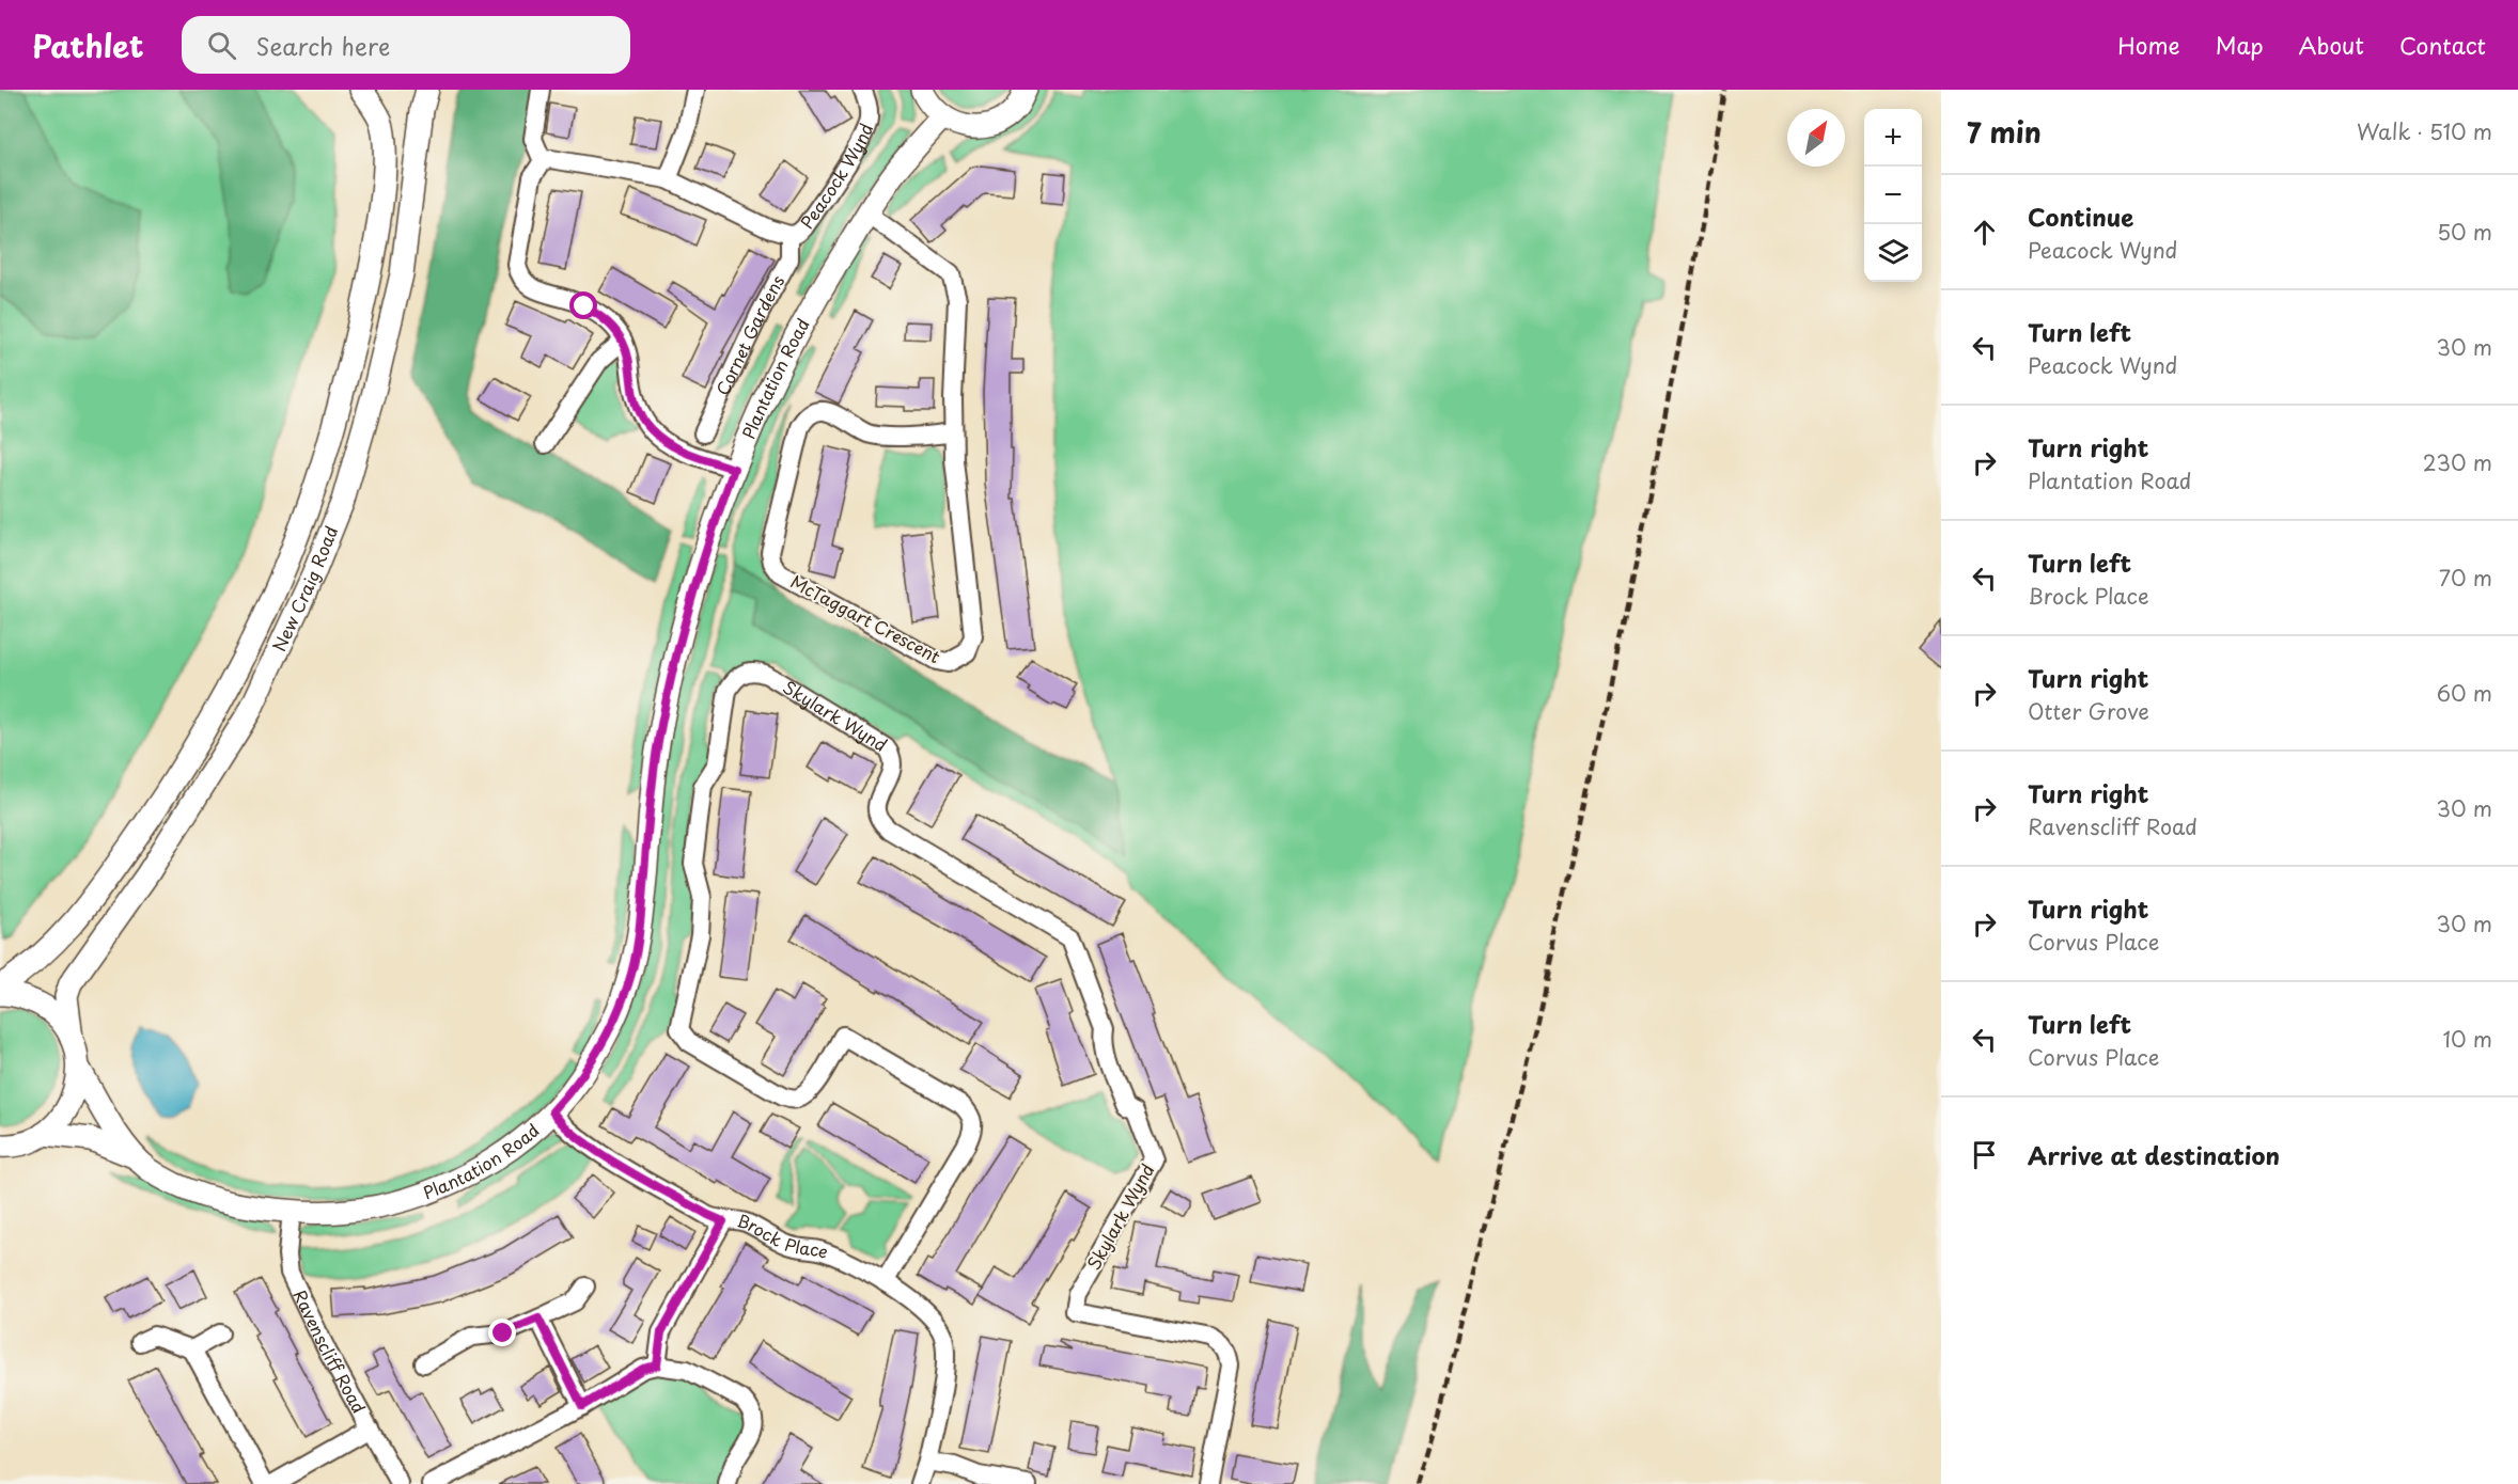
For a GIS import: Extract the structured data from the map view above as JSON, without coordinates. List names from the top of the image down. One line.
{"streets":{"street":["Peacock Wynd","Cornet Gardens","Plantation Road","New Craig Road","McTaggart Crescent","Skylark Wynd","Brock Place","Ravenscliff Road"]},"crossings":[["Peacock Wynd","Cornet Gardens"],["Plantation Road","New Craig Road"],["Plantation Road","McTaggart Crescent"],["Plantation Road","Brock Place"],["Plantation Road","Ravenscliff Road"],["Skylark Wynd","Brock Place"]],"north":"top right","page":{"header":"Pathlet","search":"Search here","nav":["Home","Map","About","Contact"],"heading":["7 min","Walk · 510 m"],"map_buttons":["+","−"],"list":[["Continue","Peacock Wynd","50 m"],["Turn left","Peacock Wynd","30 m"],["Turn right","Plantation Road","230 m"],["Turn left","Brock Place","70 m"],["Turn right","Otter Grove","60 m"],["Turn right","Ravenscliff Road","30 m"],["Turn right","Corvus Place","30 m"],["Turn left","Corvus Place","10 m"],"Arrive at destination"]}}
